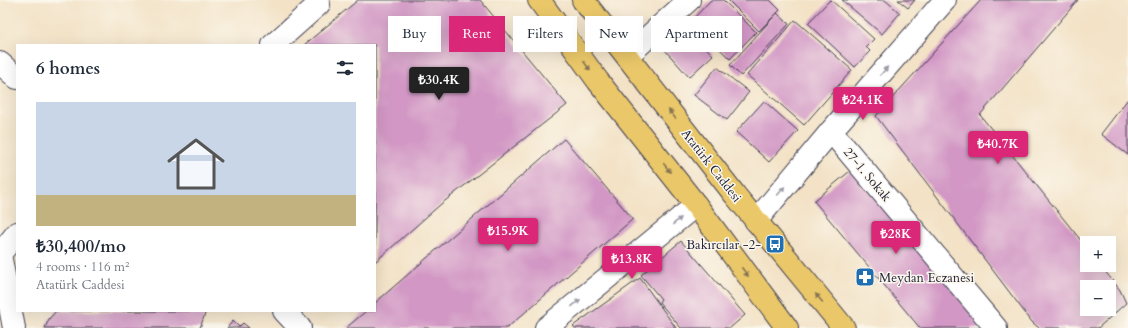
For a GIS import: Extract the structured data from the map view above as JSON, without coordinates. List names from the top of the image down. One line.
{"streets":{"main road":["Atatürk Caddesi"],"street":["27-1. Sokak"]},"places":{"bus stop":["Bakırcılar -2-"],"pharmacy":["Meydan Eczanesi"]},"page":{"chip":["Buy","Rent","Filters","New","Apartment"],"heading":"6 homes","price":["₺30.4K","₺24.1K","₺40.7K","₺15.9K","₺28K","₺13.8K"],"list":[{"name":"₺30,400/mo","note":"4 rooms · 116 m² · Atatürk Caddesi"}],"map_buttons":["+","−"]}}
